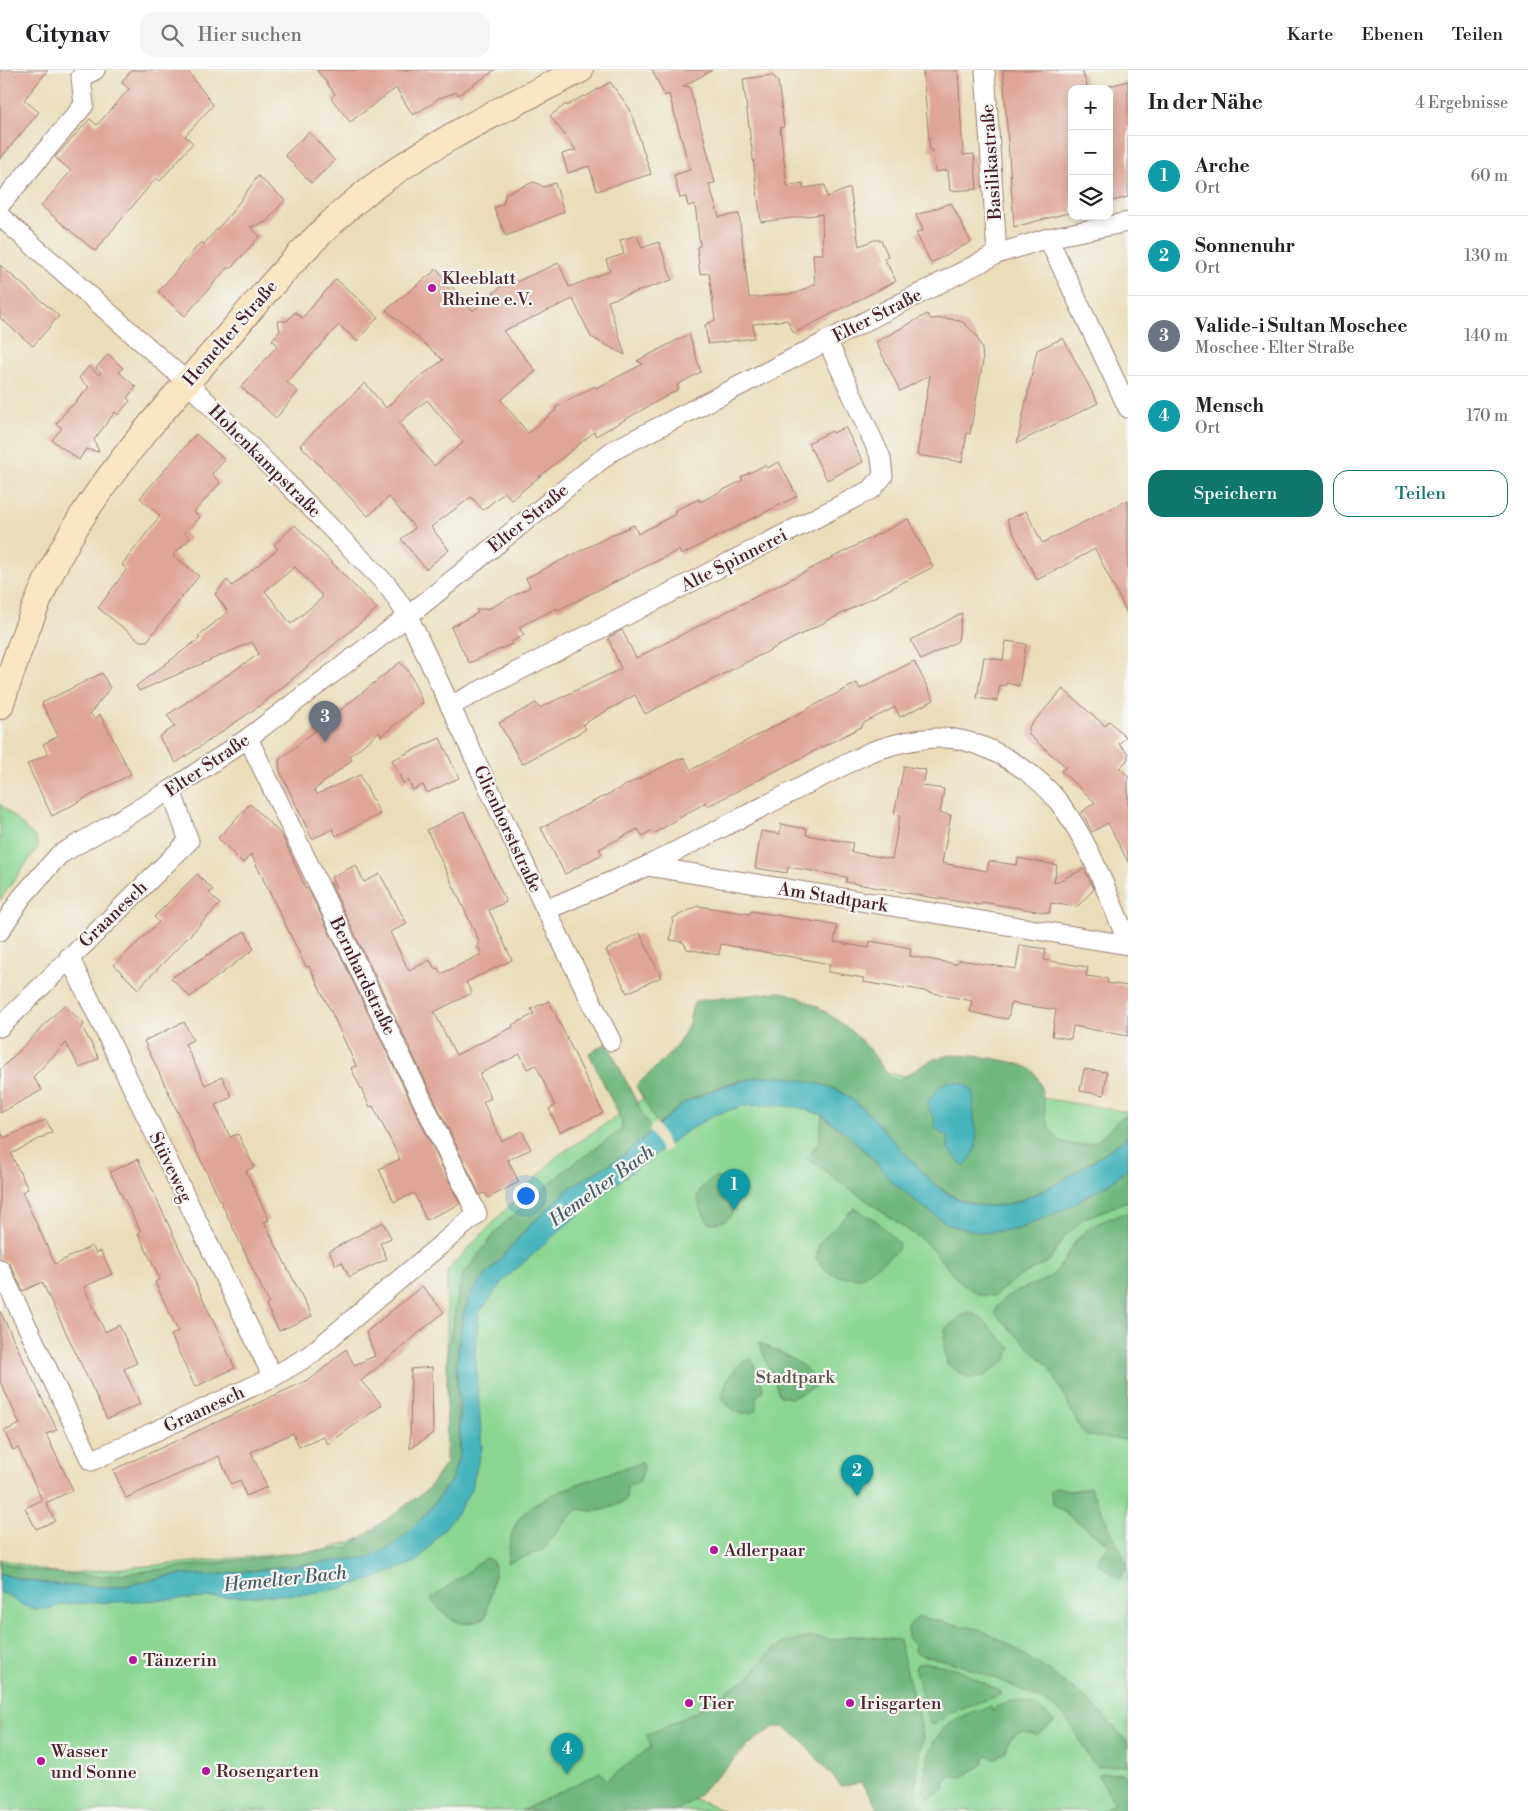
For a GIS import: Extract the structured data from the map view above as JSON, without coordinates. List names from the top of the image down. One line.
{"streets":{"main road":["Hemelter Straße"],"street":["Basilikastraße","Elter Straße","Hohenkampstraße","Alte Spinnerei","Glienhorststraße","Am Stadtpark","Graanesch","Bernhardstraße","Stüveweg"]},"crossings":[["Basilikastraße","Elter Straße"],["Elter Straße","Hohenkampstraße"],["Elter Straße","Alte Spinnerei"],["Elter Straße","Glienhorststraße"],["Elter Straße","Graanesch"],["Elter Straße","Bernhardstraße"],["Hemelter Straße","Hohenkampstraße"],["Hohenkampstraße","Glienhorststraße"],["Alte Spinnerei","Glienhorststraße"],["Graanesch","Bernhardstraße"],["Graanesch","Stüveweg"]],"water":["Hemelter Bach"],"parks":["Stadtpark"],"places":["Kleeblatt Rheine e.V.","Adlerpaar","Tänzerin","Tier","Irisgarten","Wasser und Sonne","Rosengarten"],"page":{"header":"Citynav","search":"Hier suchen","nav":["Karte","Ebenen","Teilen"],"heading":["In der Nähe","4 Ergebnisse"],"map_buttons":["+","−"],"list":[{"mark":"1","name":"Arche","note":"Ort","value":"60 m"},{"mark":"2","name":"Sonnenuhr","note":"Ort","value":"130 m"},{"mark":"3","name":"Valide-i Sultan Moschee","note":"Moschee · Elter Straße","value":"140 m"},{"mark":"4","name":"Mensch","note":"Ort","value":"170 m"}],"buttons":["Speichern","Teilen"],"pins":["3","1","2","4"]}}
